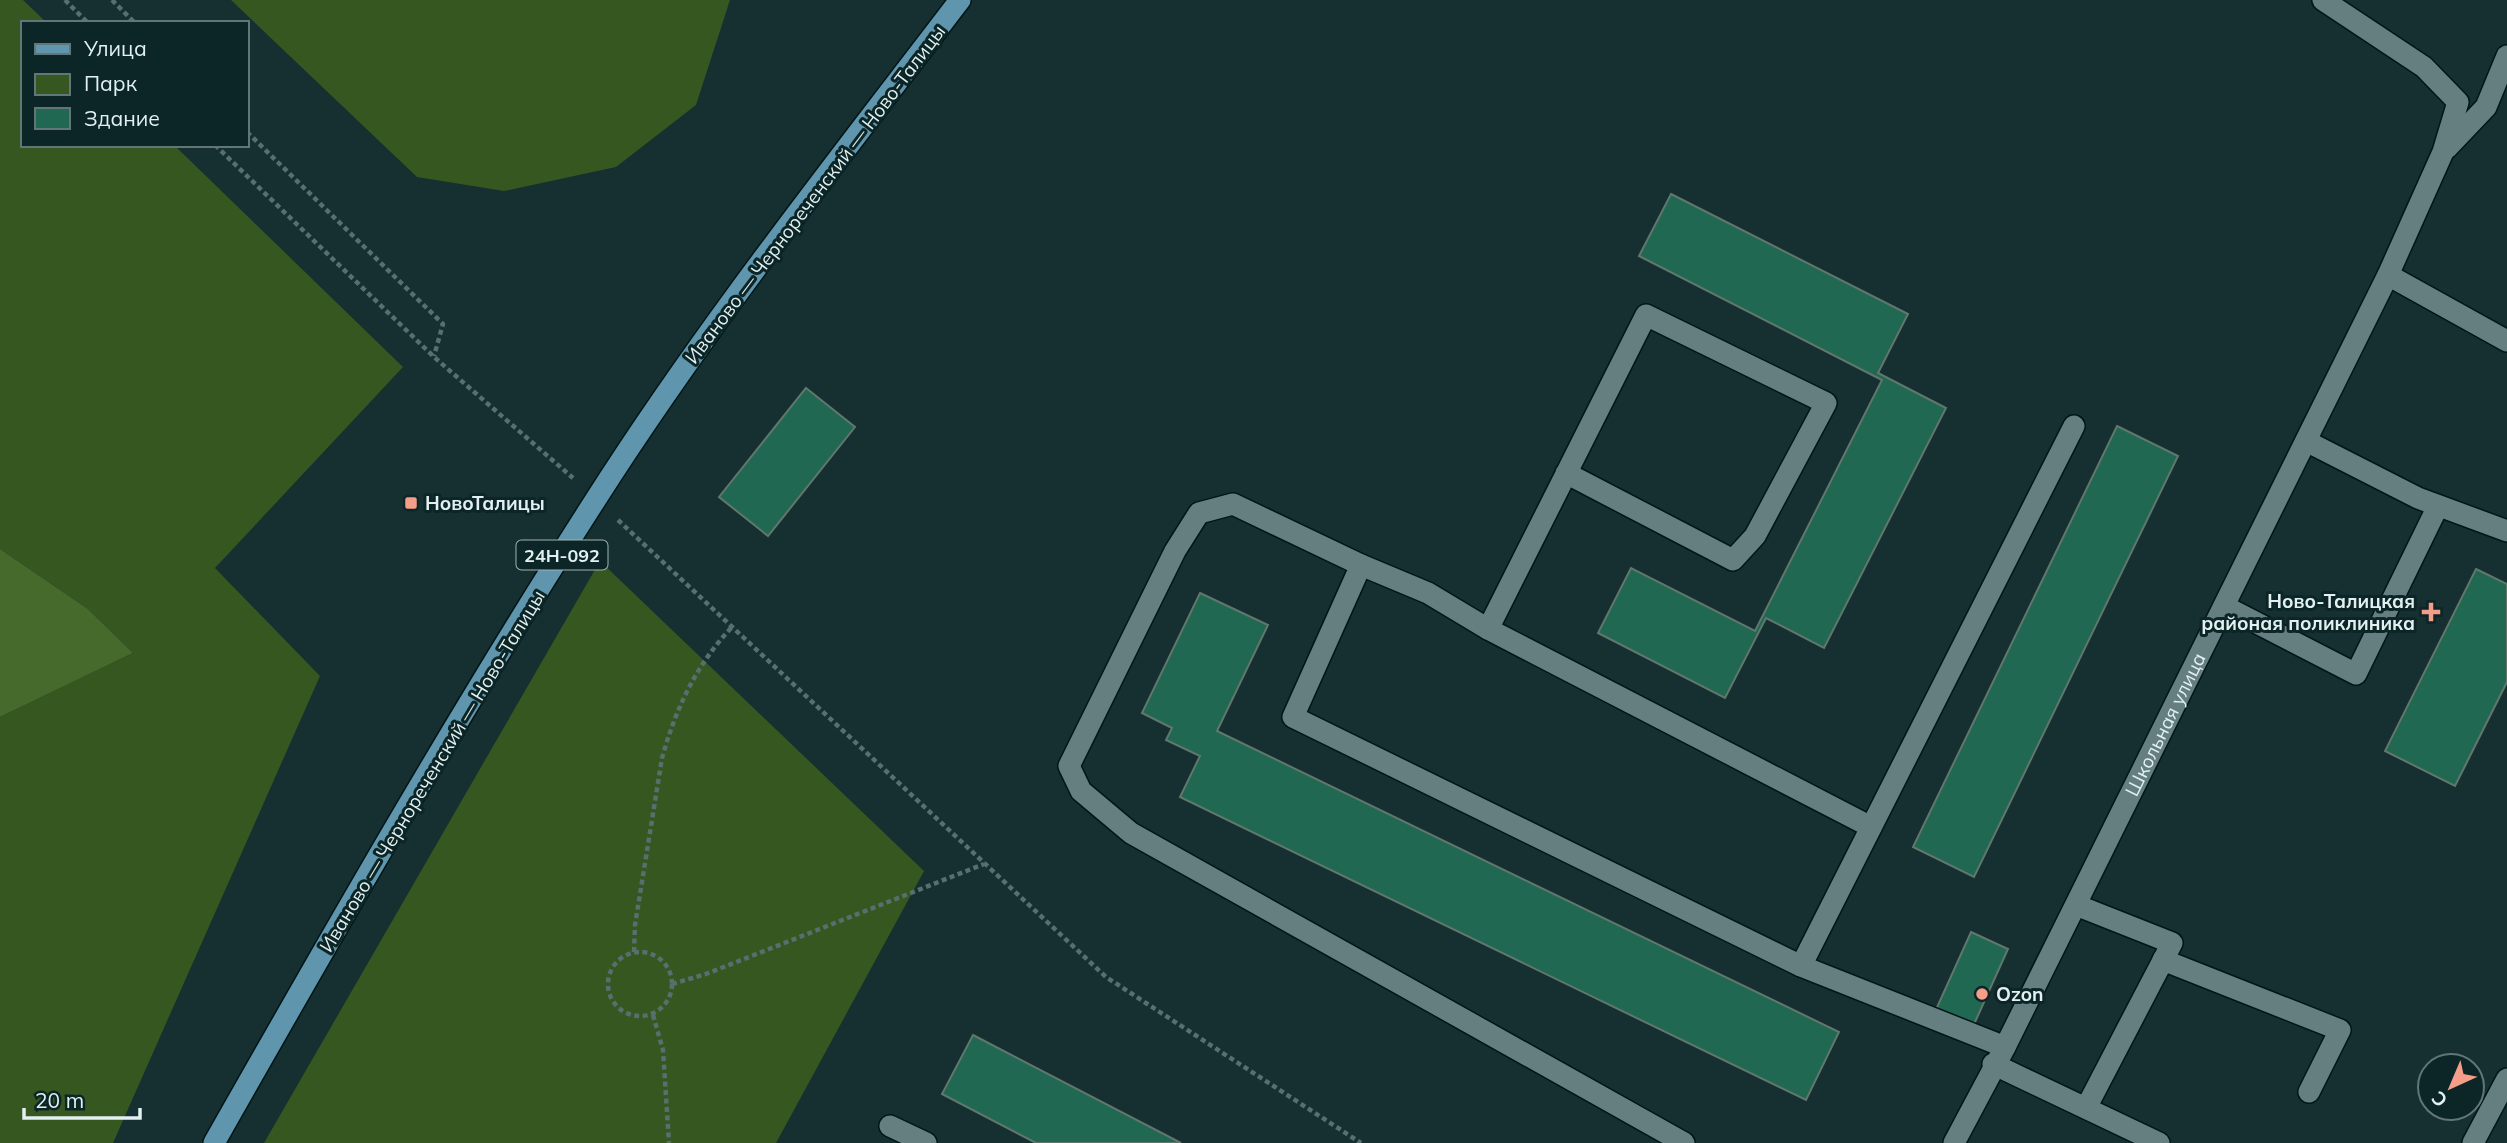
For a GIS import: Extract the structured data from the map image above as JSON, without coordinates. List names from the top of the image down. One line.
{"streets":{"main road":["Иваново — Чернореченский — Ново-Талицы","24Н-092"],"street":["Школьная улица"]},"places":{"transit":["НовоТалицы"],"health":["Ново-Талицкая районая поликлиника"],"other":["Ozon"]},"legend":["Улица","Парк","Здание"],"scale_bar":"20 m","north":"bottom left"}
